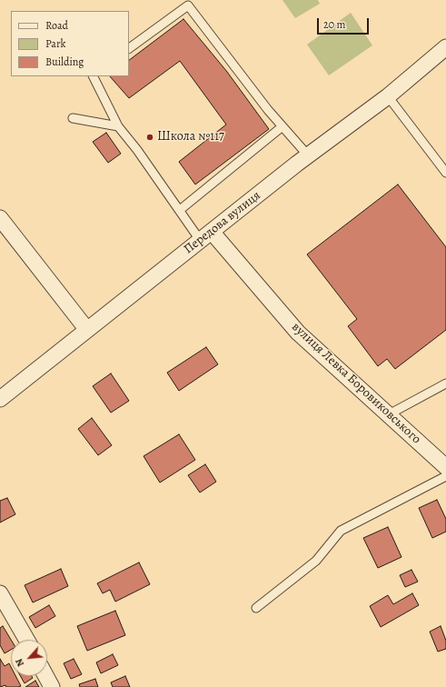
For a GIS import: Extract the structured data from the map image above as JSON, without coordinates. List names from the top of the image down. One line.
{"streets":{"street":["Передова вулиця","вулиця Левка Боровиковського"]},"crossings":[["Передова вулиця","вулиця Левка Боровиковського"]],"places":["Школа №117"],"legend":["Road","Park","Building"],"scale_bar":"20 m","north":"bottom left"}
